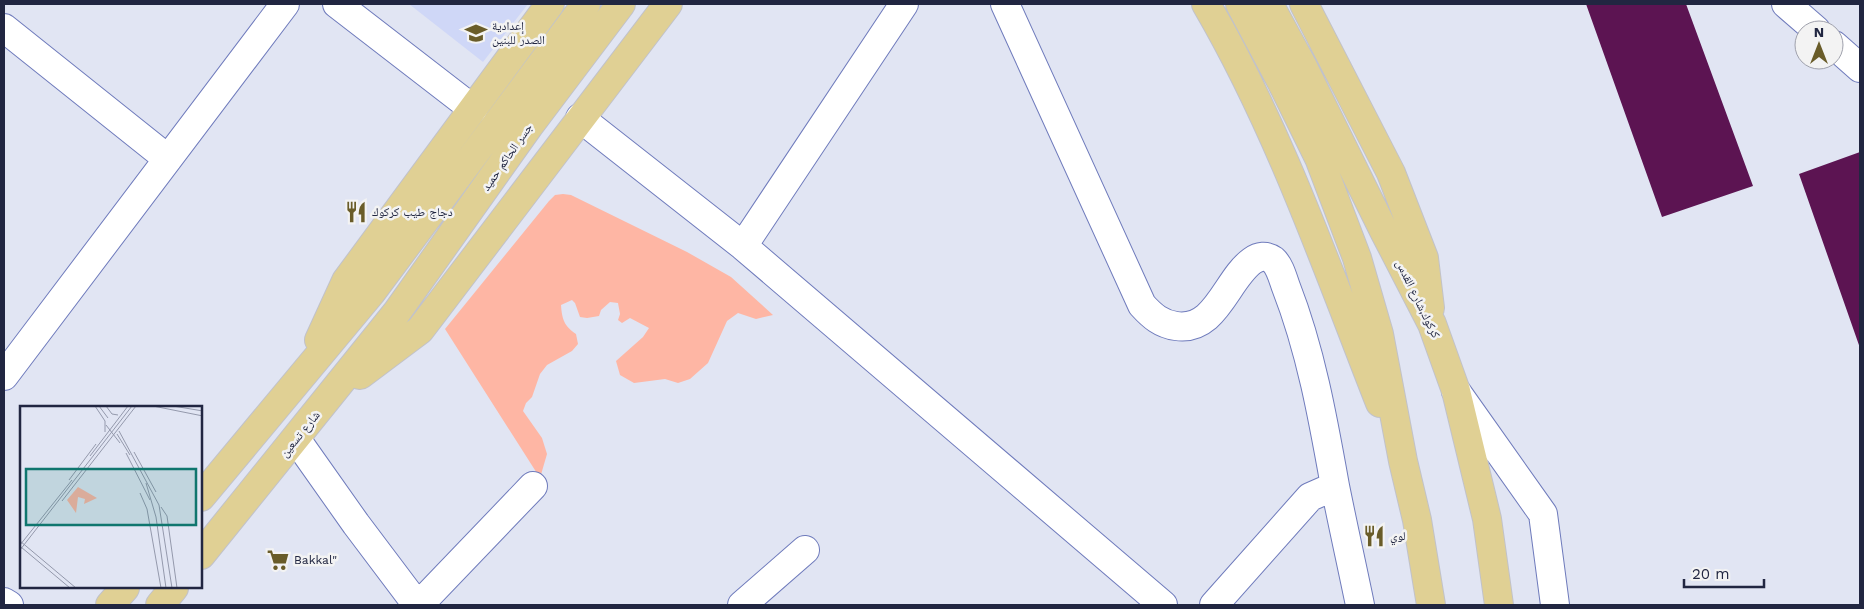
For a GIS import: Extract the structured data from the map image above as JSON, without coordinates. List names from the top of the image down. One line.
{"streets":{"main road":["جسر الحاكم حميد","كركوك,شارع القدس","شارع تسعين"]},"crossings":[["جسر الحاكم حميد","شارع تسعين"]],"places":{"school or university":["إعدادية الصدر للبنين"],"restaurant":["دجاج طيب كركوك","لوي"],"supermarket":["Bakkal\""]},"scale_bar":"20 m","north":"top"}
